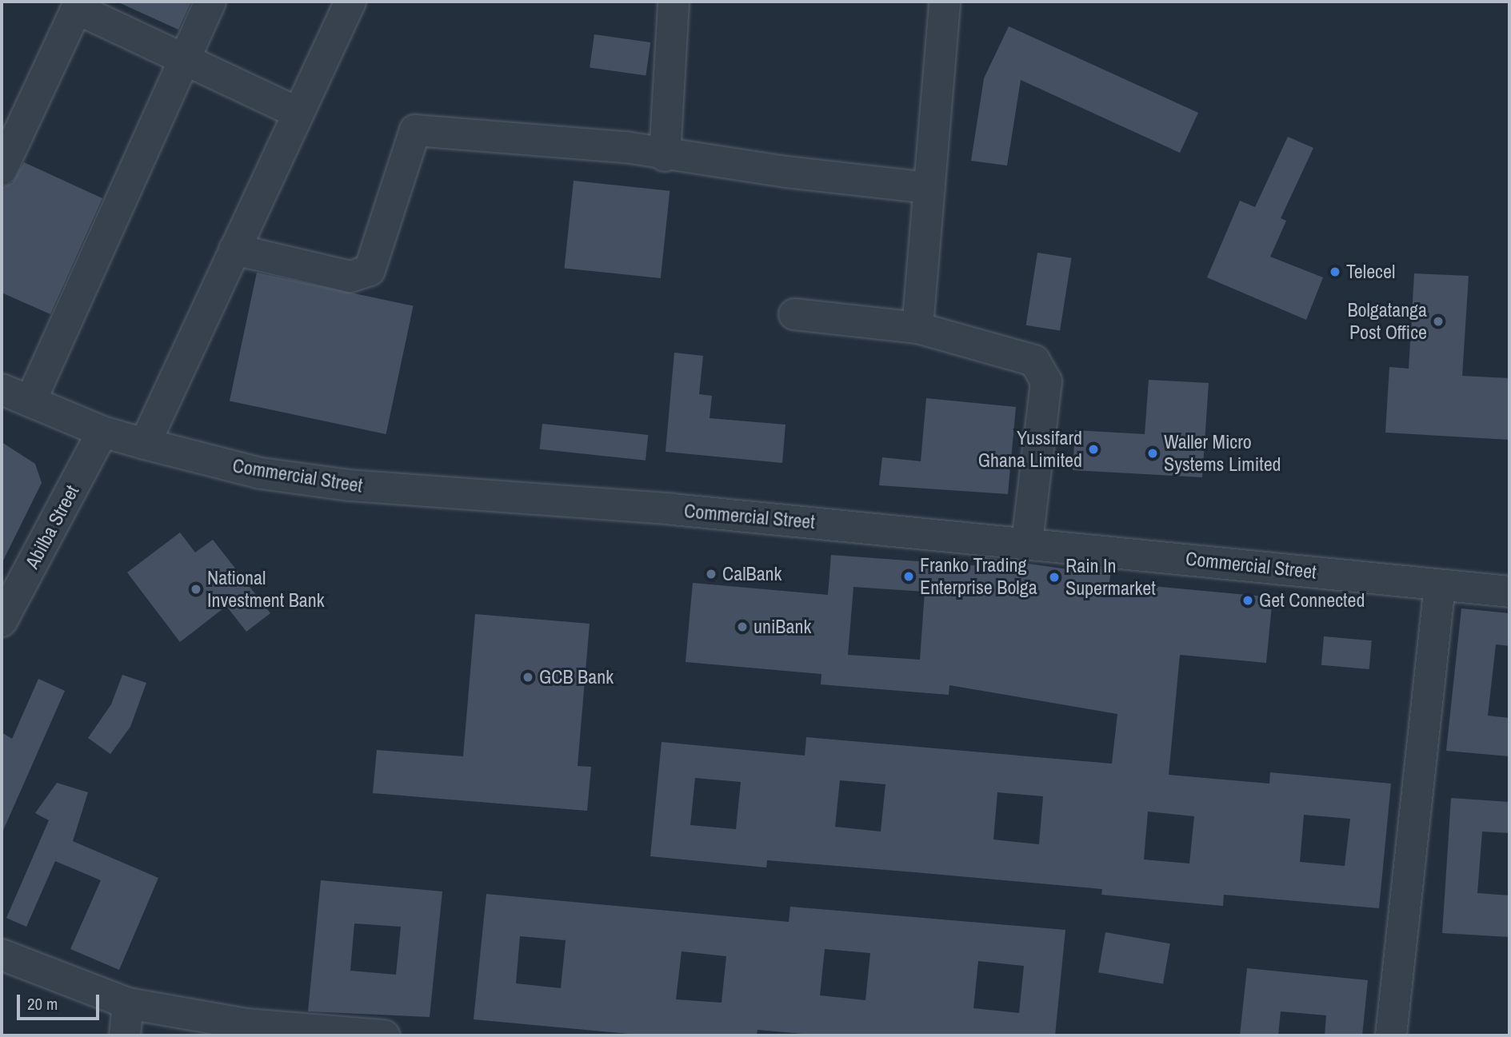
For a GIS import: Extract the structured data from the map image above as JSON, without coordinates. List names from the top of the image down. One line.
{"streets":{"street":["Commercial Street","Abilba Street"]},"crossings":[["Commercial Street","Abilba Street"]],"places":["Telecel","Bolgatanga Post Office","Yussifard Ghana Limited","Waller Micro Systems Limited","CalBank","Franko Trading Enterprise Bolga","Rain In Supermarket","National Investment Bank","Get Connected","uniBank","GCB Bank"],"scale_bar":"20 m"}
